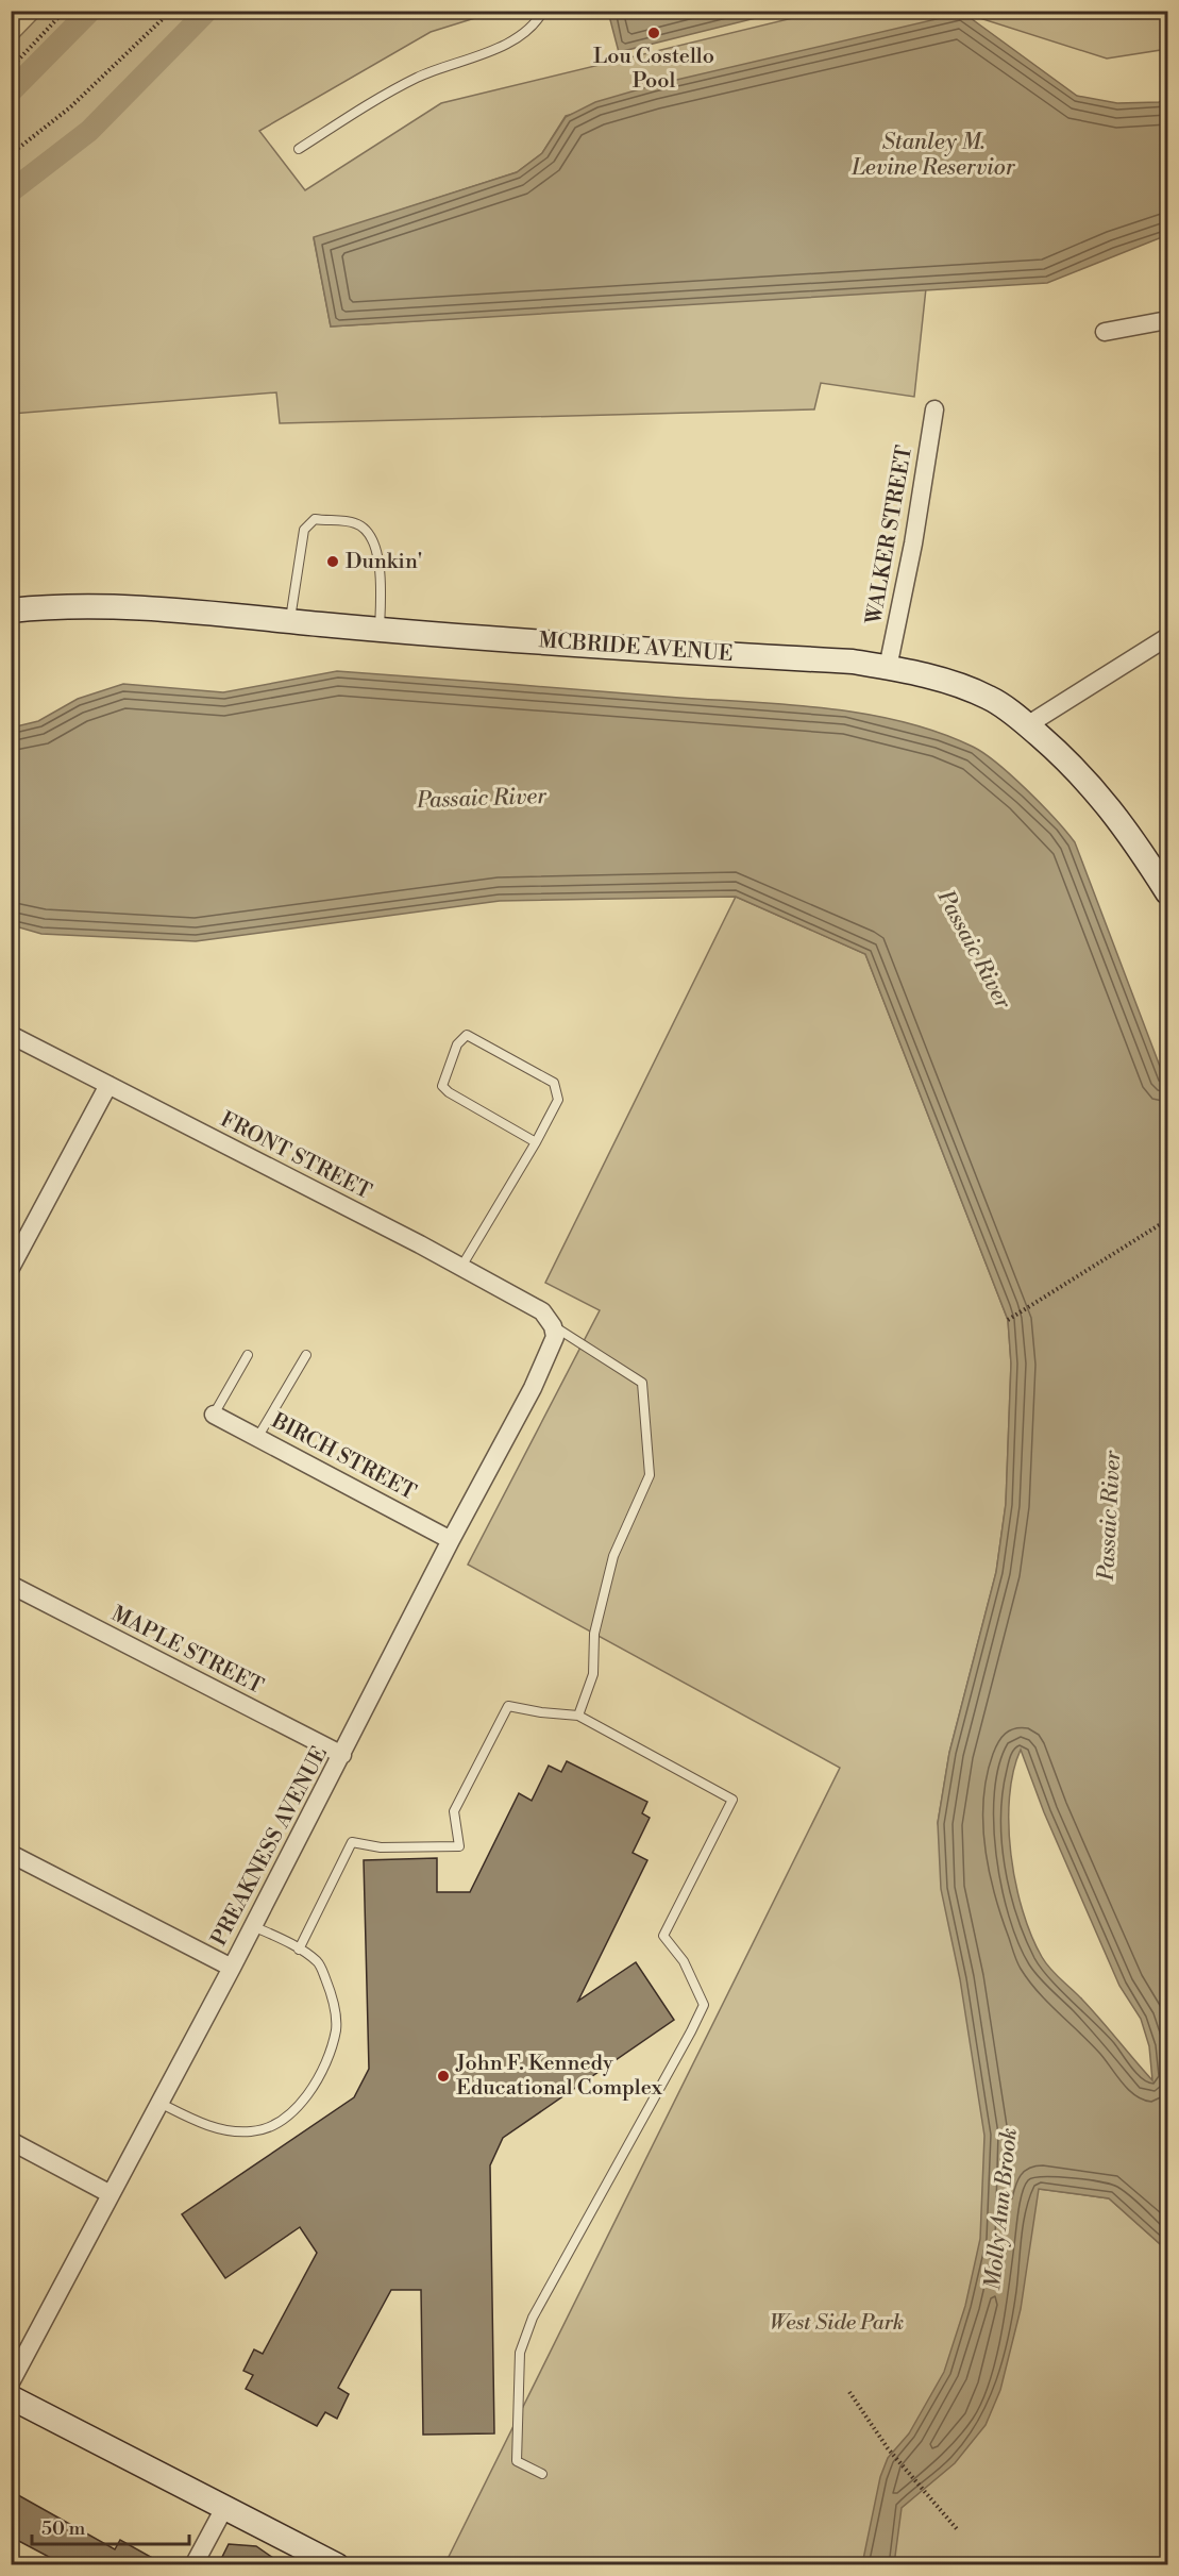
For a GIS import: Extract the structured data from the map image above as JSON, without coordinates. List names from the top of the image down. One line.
{"streets":{"main road":["MCBRIDE AVENUE"],"street":["WALKER STREET","FRONT STREET","BIRCH STREET","MAPLE STREET","PREAKNESS AVENUE"]},"crossings":[["WALKER STREET","MCBRIDE AVENUE"],["FRONT STREET","PREAKNESS AVENUE"],["BIRCH STREET","PREAKNESS AVENUE"],["MAPLE STREET","PREAKNESS AVENUE"]],"water":["Stanley M. Levine Reservior","Passaic River","Molly Ann Brook"],"parks":["West Side Park"],"places":["Lou Costello Pool","Dunkin'","John F. Kennedy Educational Complex"],"scale_bar":"50 m"}
